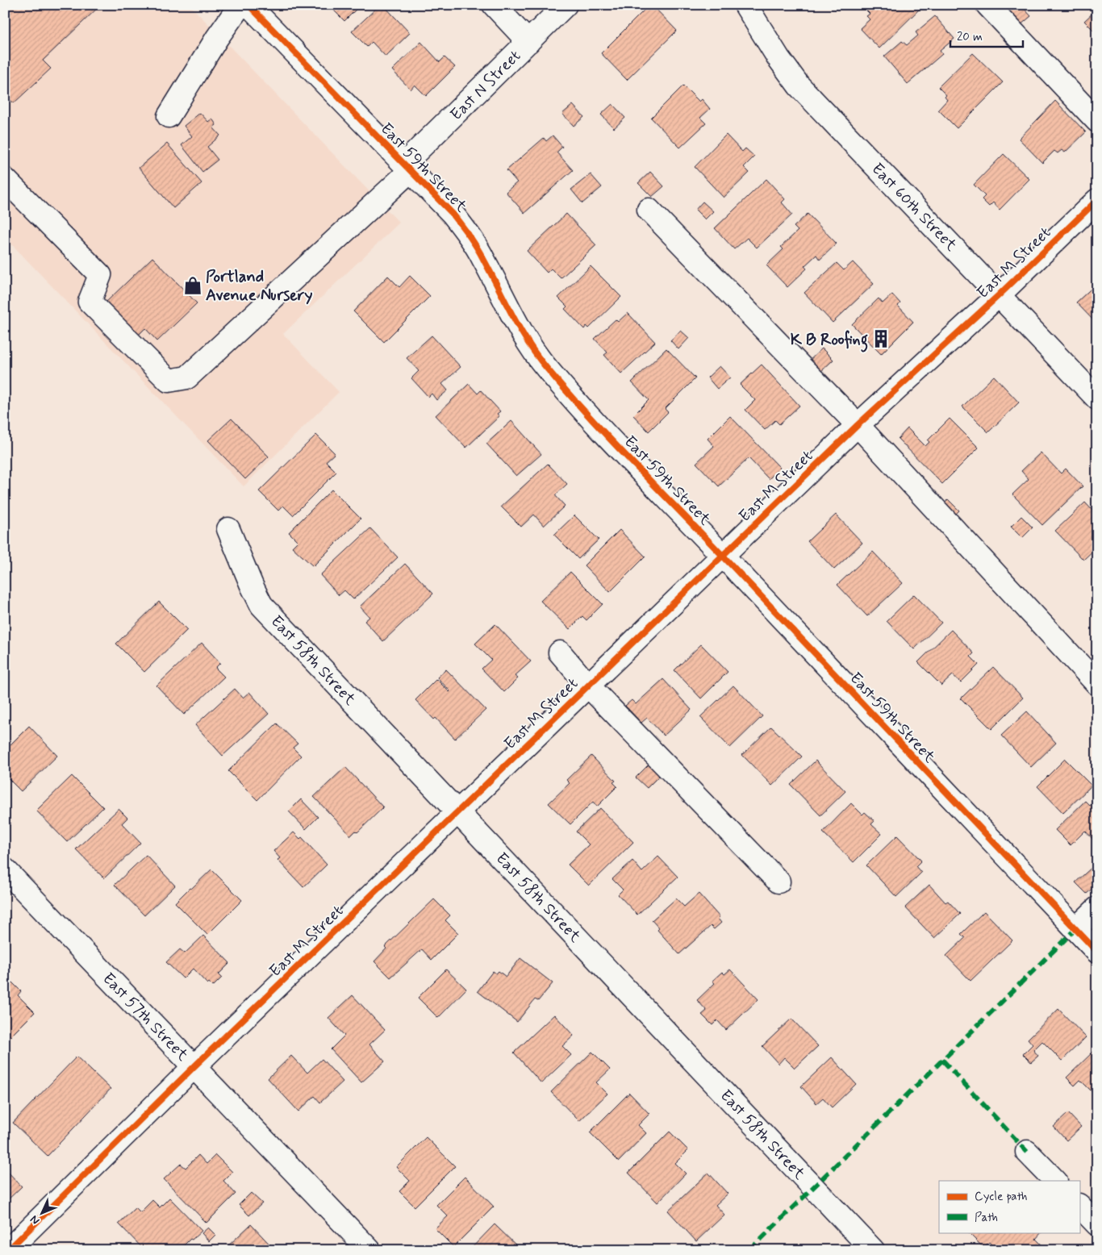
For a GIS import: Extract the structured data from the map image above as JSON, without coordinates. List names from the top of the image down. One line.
{"streets":{"street":["East N Street","East 59th Street","East 60th Street","East M Street","East 58th Street","East 57th Street"]},"crossings":[["East N Street","East 59th Street"],["East 59th Street","East M Street"],["East 60th Street","East M Street"],["East M Street","East 58th Street"],["East M Street","East 57th Street"]],"places":{"shop":["Portland Avenue Nursery"],"building":["K B Roofing"]},"legend":["Cycle path","Path"],"scale_bar":"20 m","north":"bottom left"}
